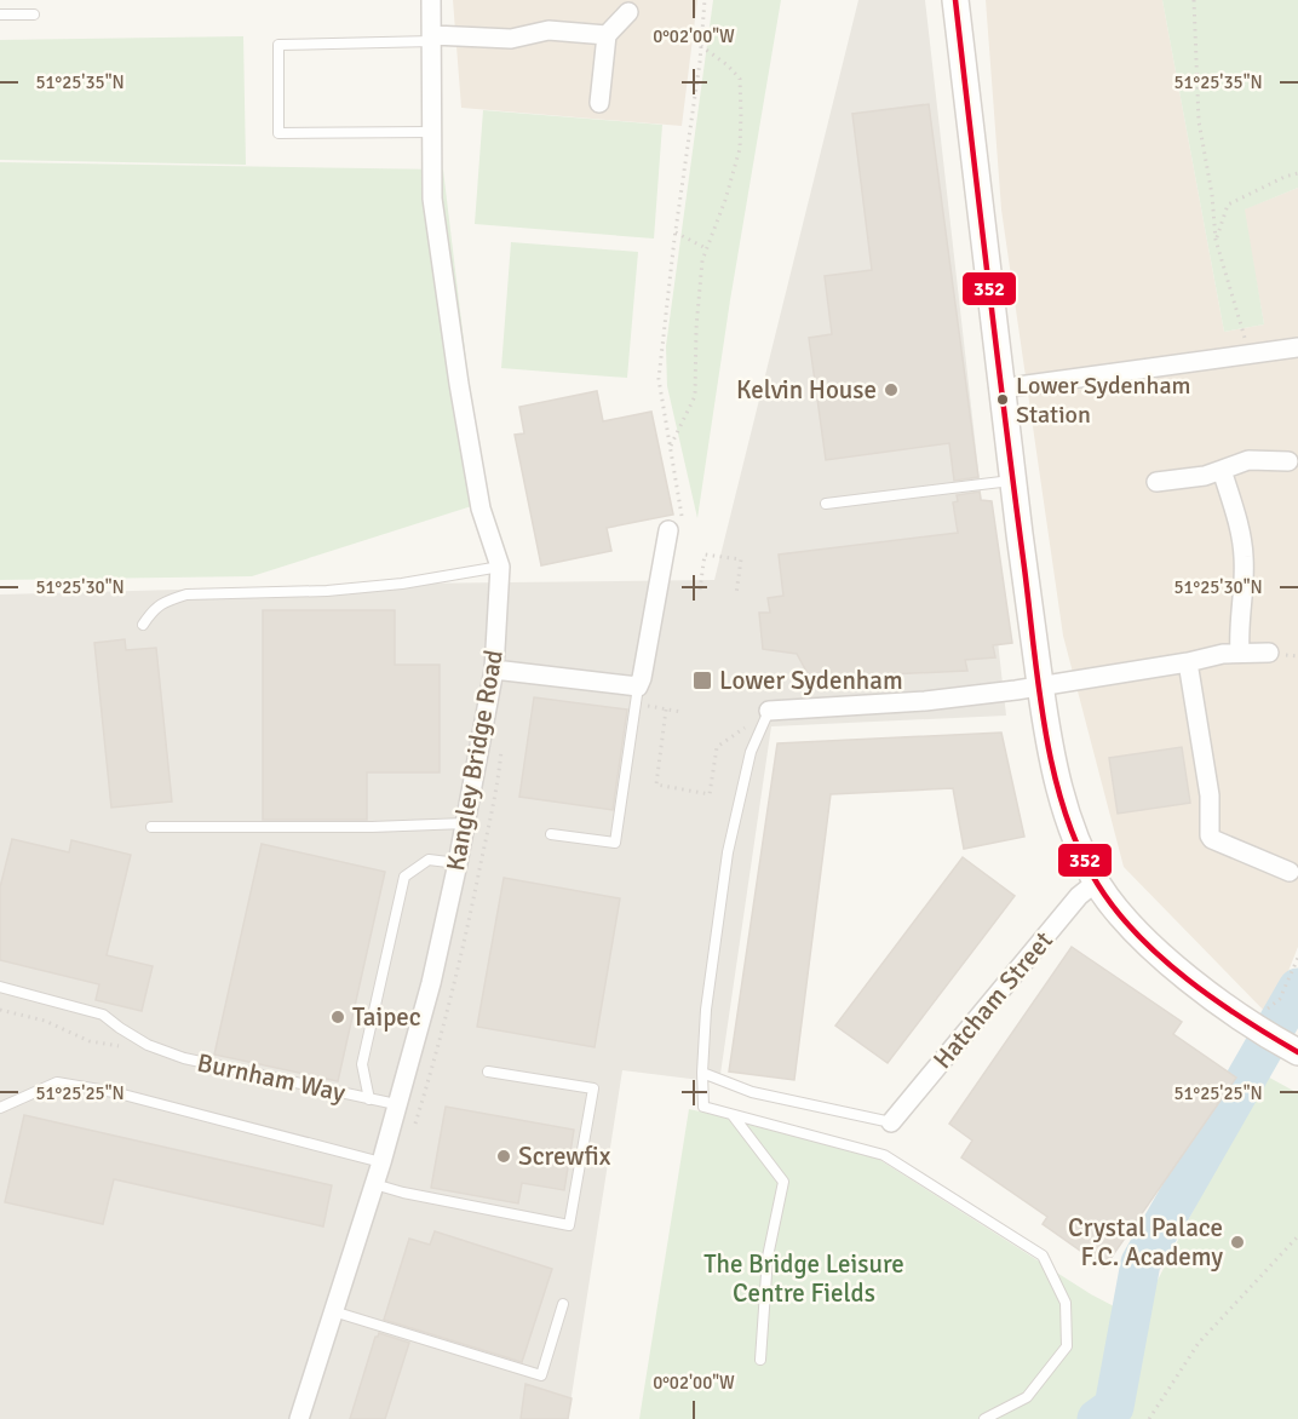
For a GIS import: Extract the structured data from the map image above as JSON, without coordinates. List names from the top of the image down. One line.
{"streets":{"street":["Kangley Bridge Road","Hatcham Street"],"lane":["Burnham Way"]},"crossings":[["Kangley Bridge Road","Burnham Way"]],"parks":["The Bridge Leisure Centre Fields"],"places":{"other":["Kelvin House","Lower Sydenham Station","Taipec","Screwfix","Crystal Palace F.C. Academy"],"transit":["Lower Sydenham"]},"lines":["transit line 352"],"coordinates":["0°02'00\"W","51°25'35\"N","51°25'30\"N","51°25'25\"N"]}
